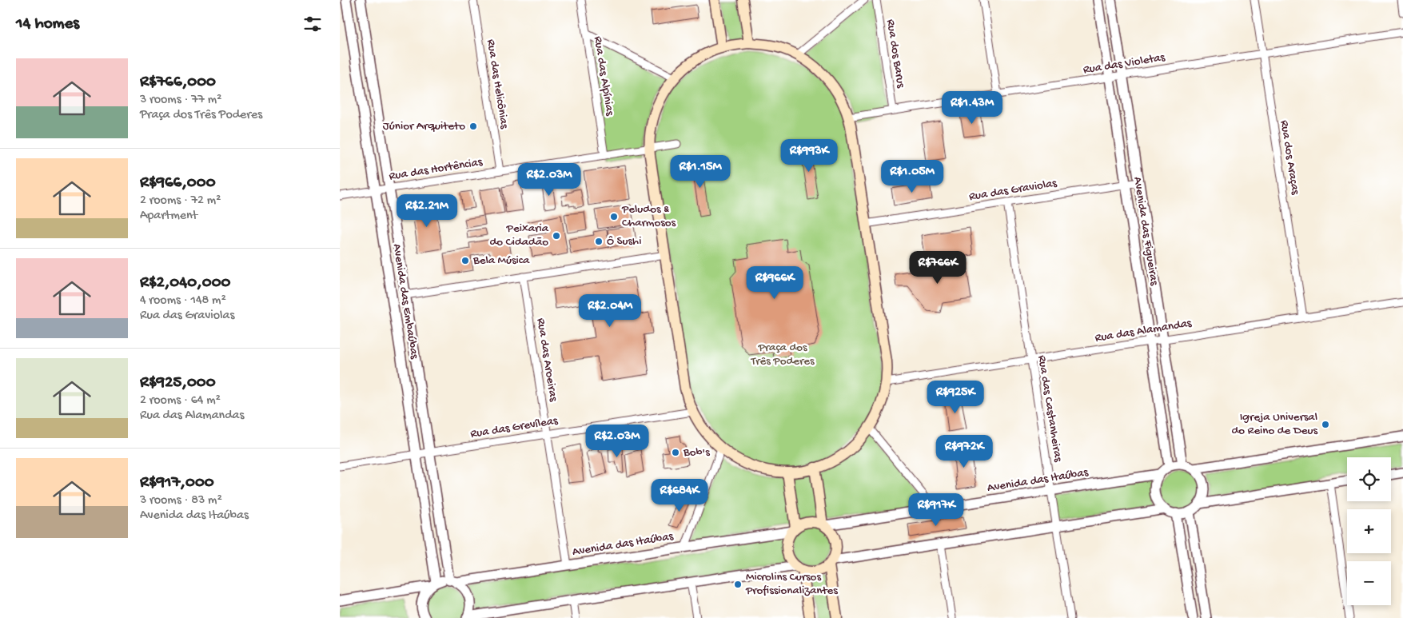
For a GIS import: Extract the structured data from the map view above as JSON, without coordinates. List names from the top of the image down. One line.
{"streets":{"street":["Rua dos Barus","Rua das Violetas","Rua das Alpínias","Rua das Helicônias","Rua dos Araças","Rua das Hortências","Rua das Graviolas","Avenida das Figueiras","Avenida das Embaúbas","Rua das Alamandas","Rua das Aroeiras","Rua das Castanheiras","Rua das Grevíleas","Avenida das Itaúbas"]},"crossings":[["Rua dos Barus","Rua das Violetas"],["Rua das Violetas","Rua dos Araças"],["Rua das Violetas","Avenida das Figueiras"],["Rua das Alpínias","Rua das Hortências"],["Rua das Helicônias","Rua das Hortências"],["Rua dos Araças","Rua das Alamandas"],["Rua das Hortências","Avenida das Embaúbas"],["Rua das Graviolas","Avenida das Figueiras"],["Rua das Graviolas","Rua das Castanheiras"],["Avenida das Figueiras","Rua das Alamandas"],["Avenida das Figueiras","Avenida das Itaúbas"],["Avenida das Embaúbas","Rua das Grevíleas"],["Avenida das Embaúbas","Avenida das Itaúbas"],["Rua das Alamandas","Rua das Castanheiras"],["Rua das Aroeiras","Rua das Grevíleas"],["Rua das Aroeiras","Avenida das Itaúbas"],["Rua das Castanheiras","Avenida das Itaúbas"]],"parks":["Praça dos Três Poderes"],"places":["Júnior Arquiteto","Peludos & Charmosos","Peixaria do Cidadão","Ô Sushi","Bela Música","Igreja Universal do Reino de Deus","Bob's","Microlins Cursos Profissionalizantes"],"page":{"heading":"14 homes","list":[{"name":"R$766,000","note":"3 rooms · 77 m² · Praça dos Três Poderes"},{"name":"R$966,000","note":"2 rooms · 72 m² · Apartment"},{"name":"R$2,040,000","note":"4 rooms · 148 m² · Rua das Graviolas"},{"name":"R$925,000","note":"2 rooms · 64 m² · Rua das Alamandas"},{"name":"R$917,000","note":"3 rooms · 83 m² · Avenida das Itaúbas"}],"price":["R$1.43M","R$993K","R$1.15M","R$1.05M","R$2.03M","R$2.21M","R$766K","R$966K","R$2.04M","R$925K","R$2.03M","R$972K","R$684K","R$917K"],"map_buttons":["+","−"]}}
